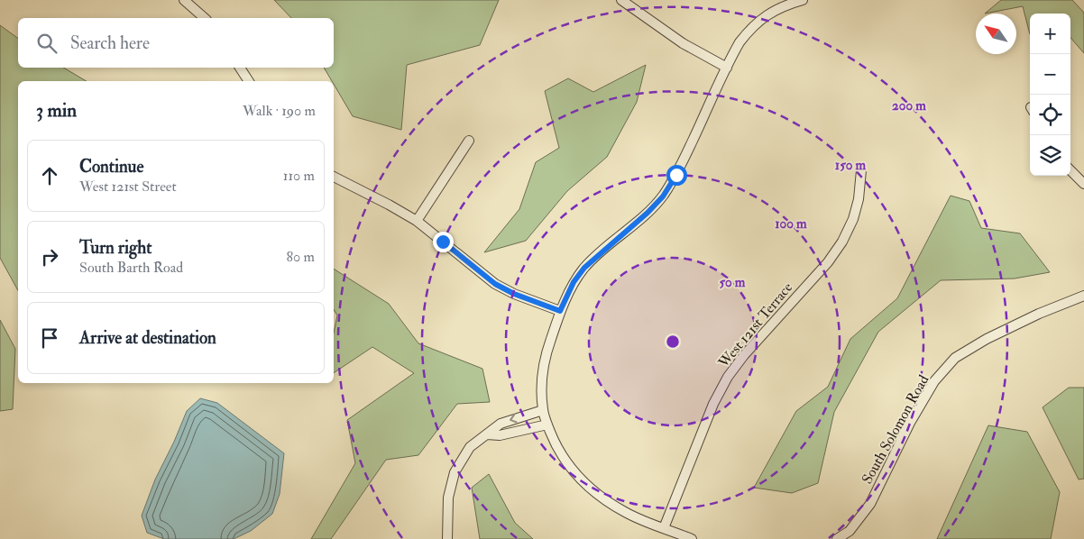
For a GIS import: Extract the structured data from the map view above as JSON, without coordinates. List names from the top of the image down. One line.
{"streets":{"street":["West 121st Terrace","South Solomon Road"]},"north":"top left","page":{"map_buttons":["+","−"],"search":"Search here","heading":["3 min","Walk · 190 m"],"list":[["Continue","West 121st Street","110 m"],["Turn right","South Barth Road","80 m"],"Arrive at destination"]},"rings":["200 m","150 m","100 m","50 m"]}
